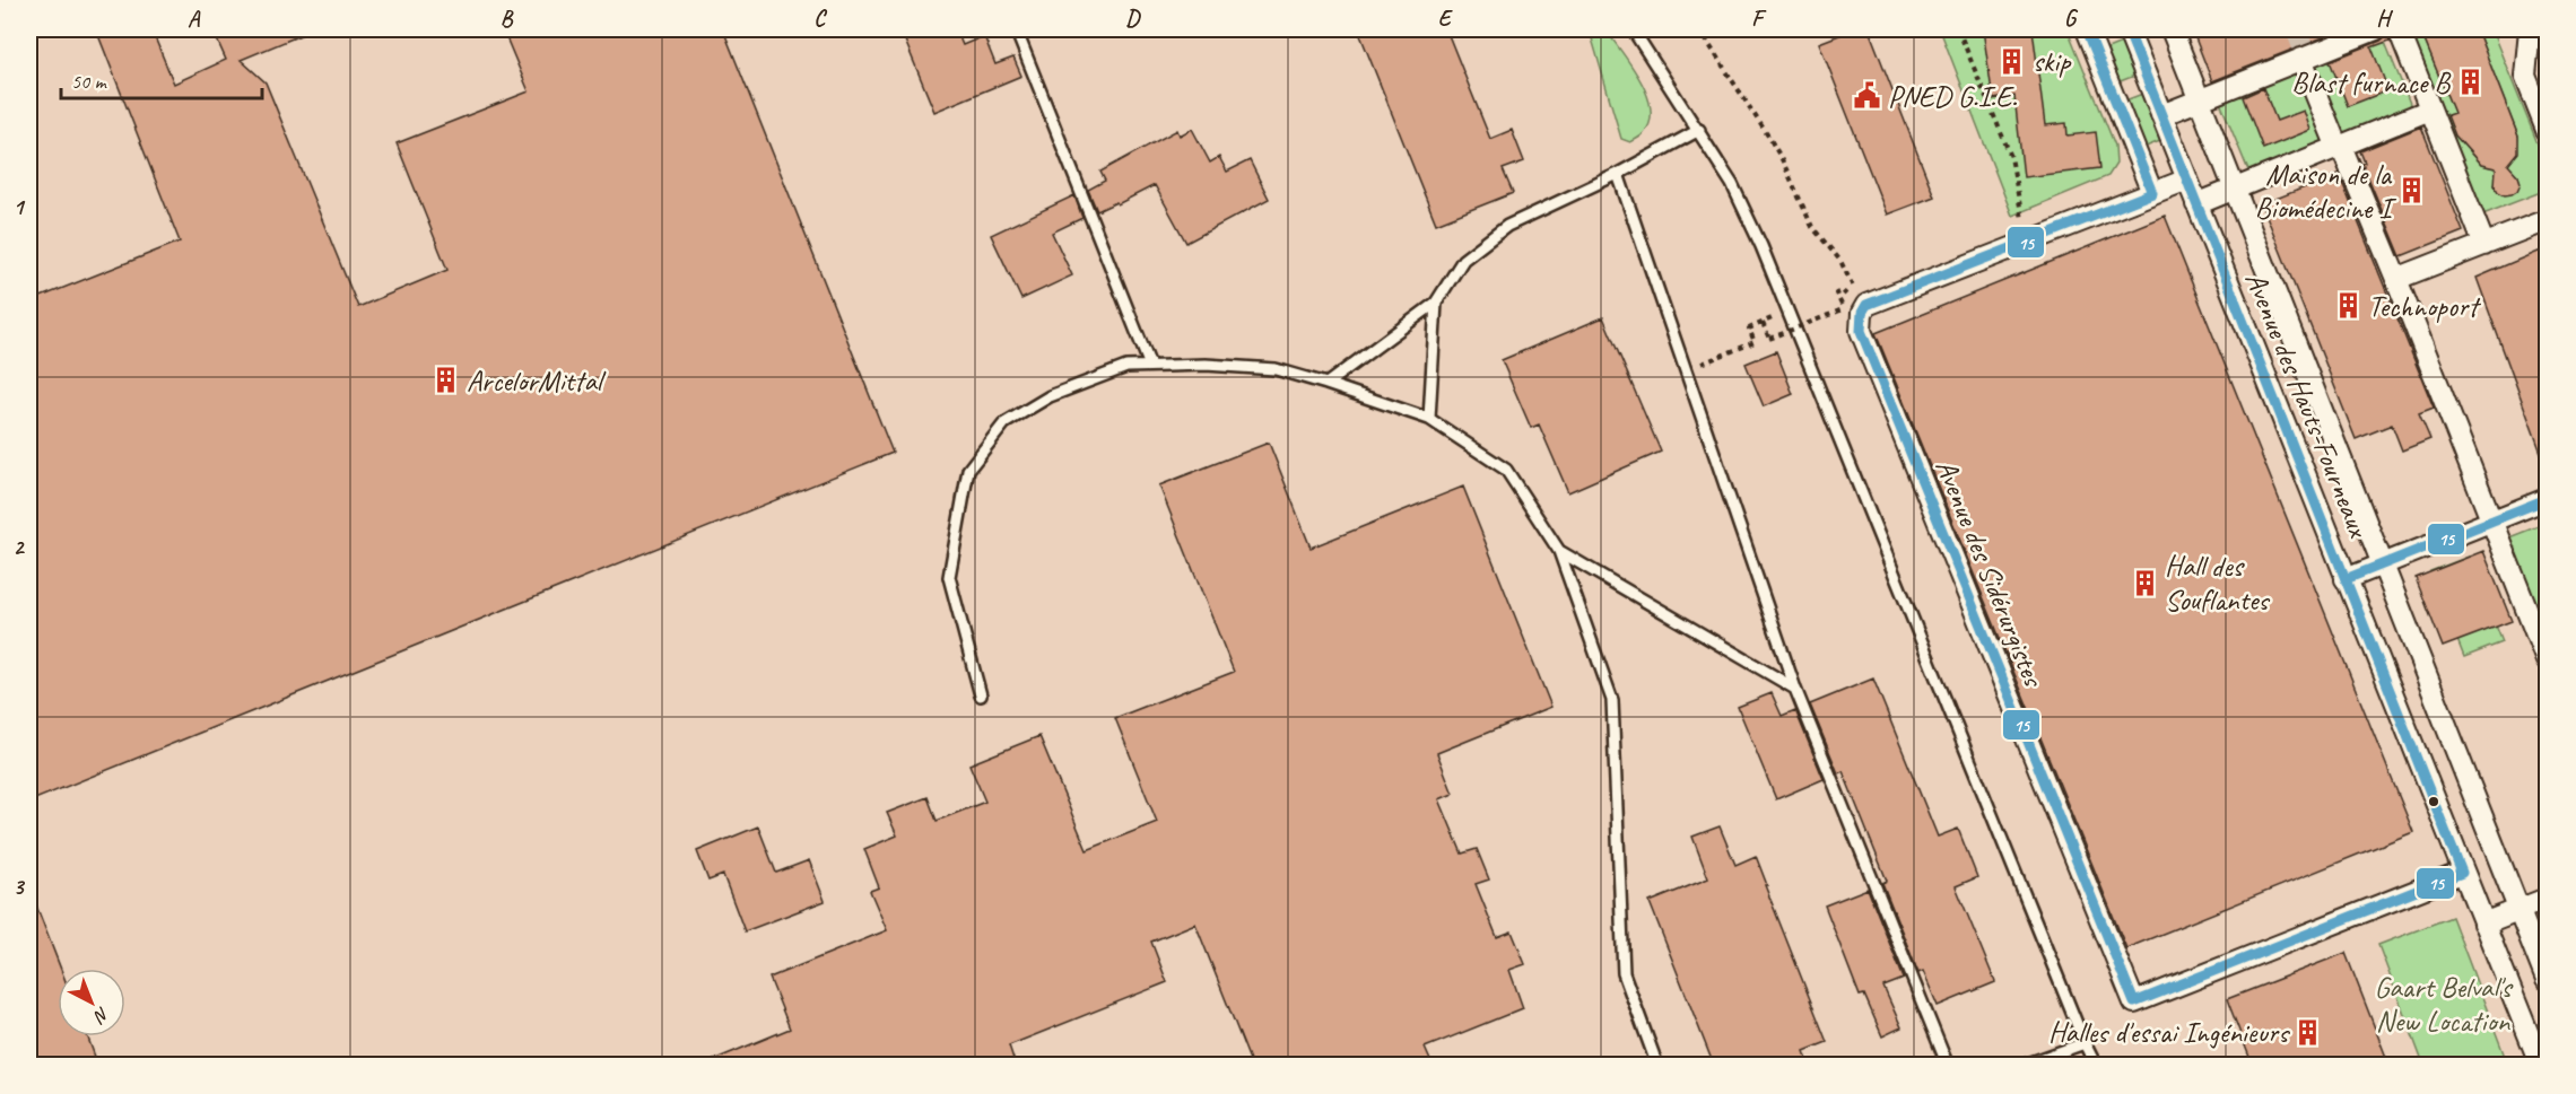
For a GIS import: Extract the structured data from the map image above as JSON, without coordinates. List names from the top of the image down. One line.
{"streets":{"street":["Avenue des Hauts-Fourneaux","Avenue des Sidérurgistes"]},"crossings":[["Avenue des Hauts-Fourneaux","Avenue des Sidérurgistes"]],"parks":["Gaart Belval's New Location"],"places":{"building":["skip","Blast furnace B","Maison de la Biomédecine I","Technoport","ArcelorMittal","Hall des Souflantes","Halles d'essai Ingénieurs"],"public building":["PNED G.I.E."]},"lines":["transit line 15"],"scale_bar":"50 m","north":"bottom right","grid":{"columns":["A","B","C","D","E","F","G","H"],"rows":["1","2","3"]}}
